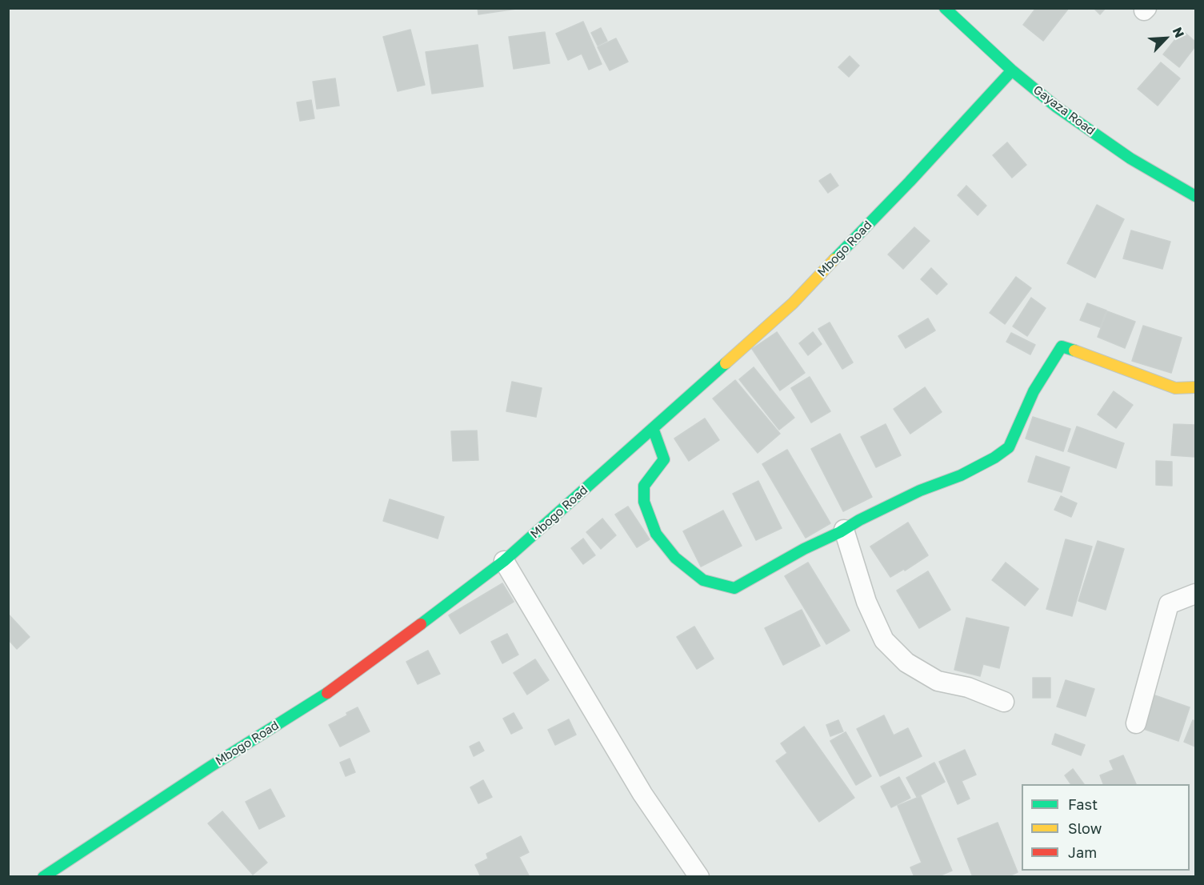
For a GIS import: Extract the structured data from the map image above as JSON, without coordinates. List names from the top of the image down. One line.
{"streets":{"main road":["Gayaza Road","Mbogo Road"]},"crossings":[["Gayaza Road","Mbogo Road"]],"legend":["Fast","Slow","Jam"],"north":"top right"}
